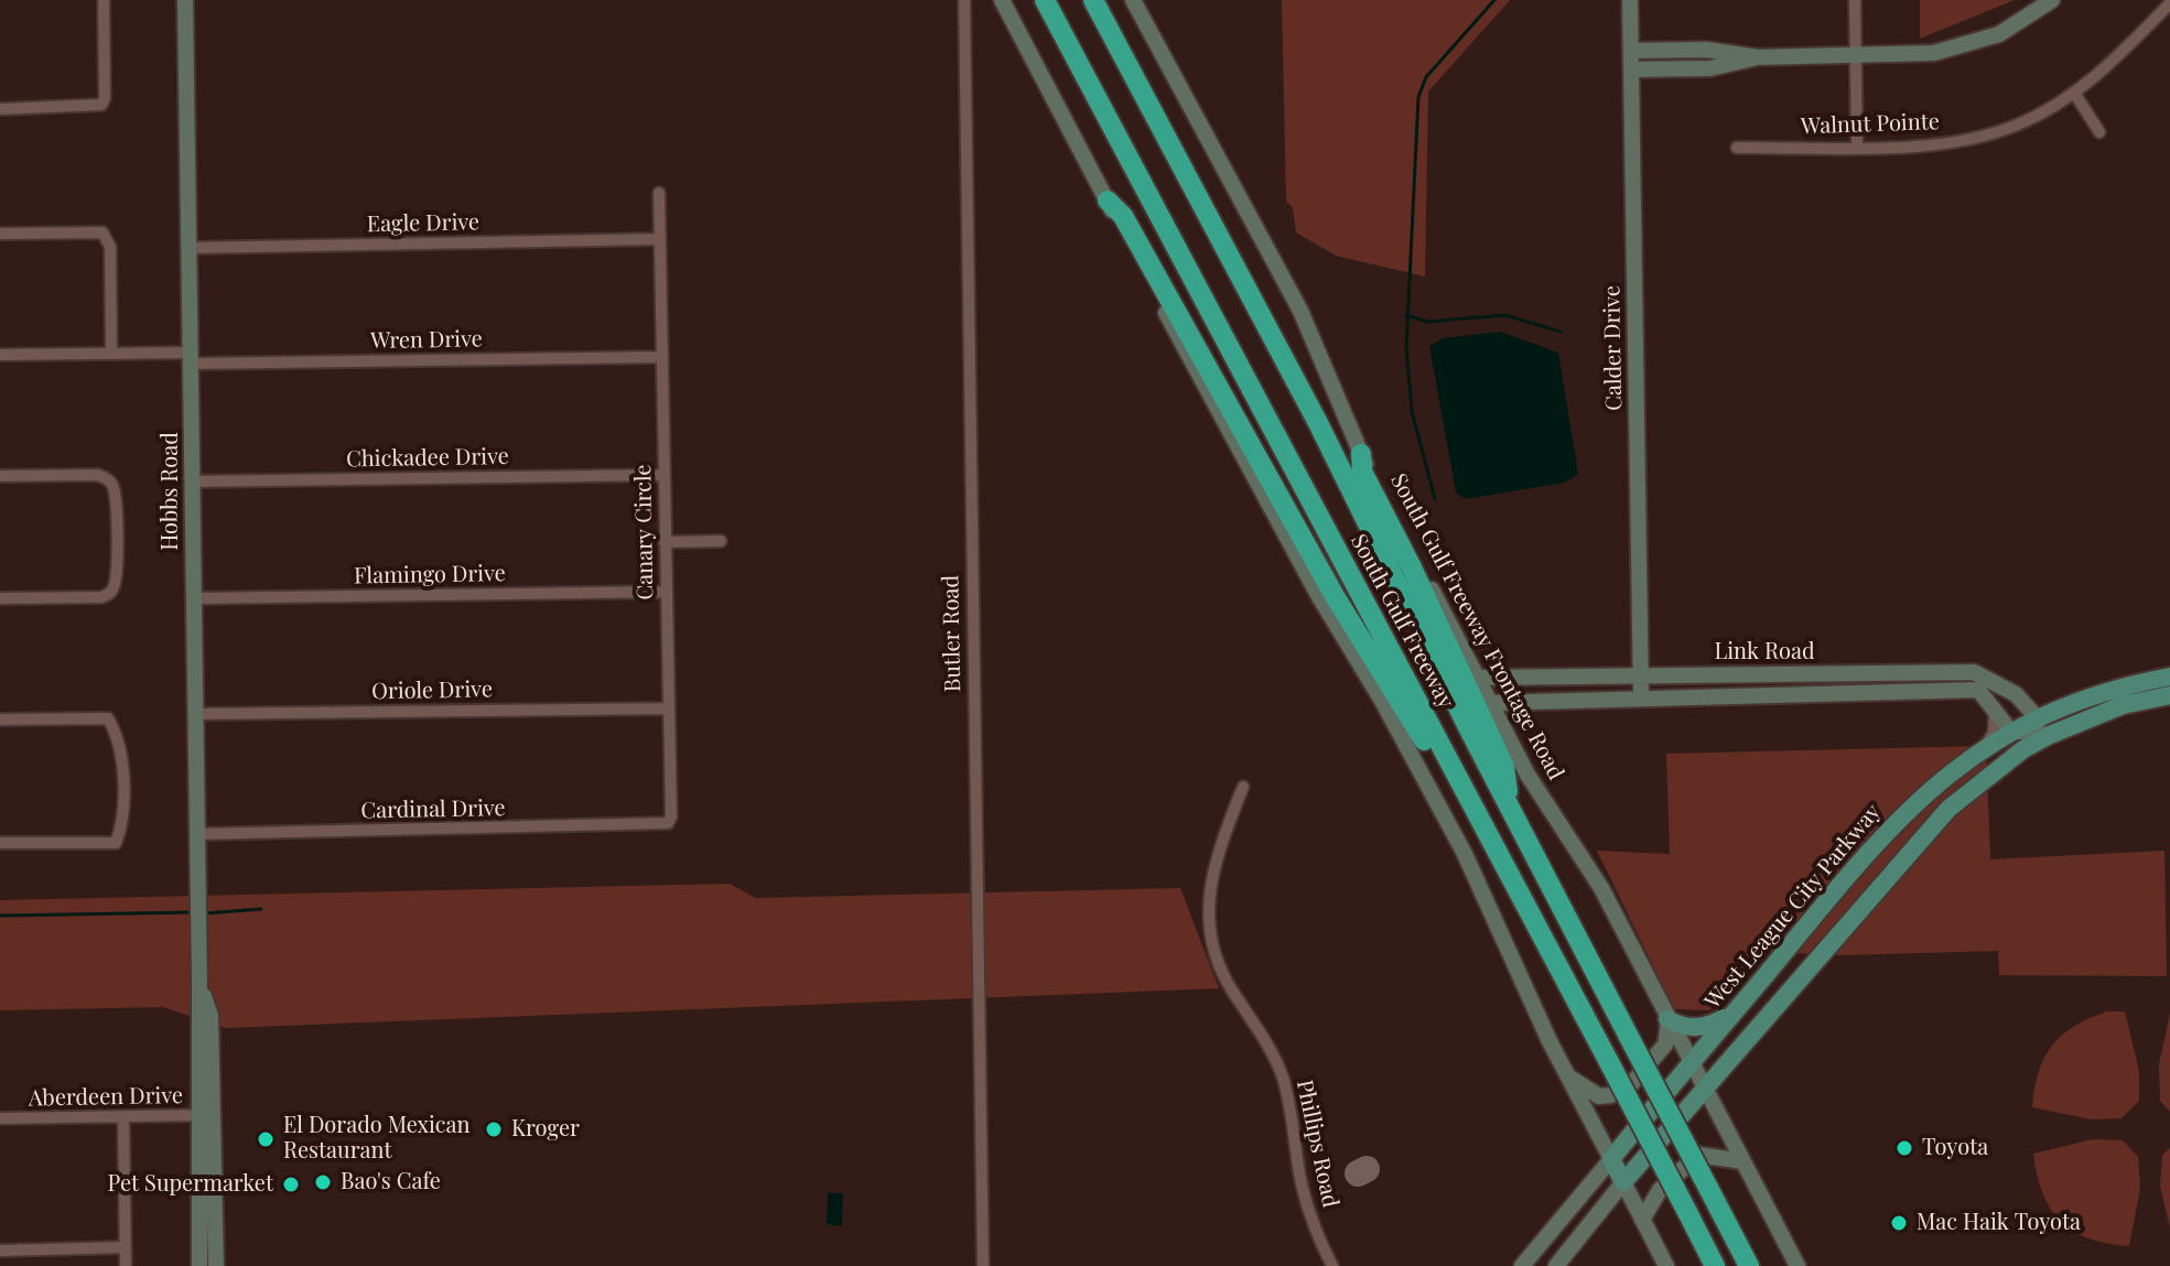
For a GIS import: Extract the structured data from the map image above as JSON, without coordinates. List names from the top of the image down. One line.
{"streets":{"highway":["South Gulf Freeway"],"main road":["West League City Parkway"],"street":["Walnut Pointe","Eagle Drive","Wren Drive","Calder Drive","Chickadee Drive","Hobbs Road","Canary Circle","Flamingo Drive","South Gulf Freeway Frontage Road","Butler Road","Link Road","Oriole Drive","Cardinal Drive","Aberdeen Drive","Phillips Road"]},"crossings":[["Eagle Drive","Hobbs Road"],["Eagle Drive","Canary Circle"],["Wren Drive","Hobbs Road"],["Wren Drive","Canary Circle"],["Calder Drive","Link Road"],["Chickadee Drive","Hobbs Road"],["Chickadee Drive","Canary Circle"],["Hobbs Road","Flamingo Drive"],["Hobbs Road","Oriole Drive"],["Hobbs Road","Cardinal Drive"],["Hobbs Road","Aberdeen Drive"],["Canary Circle","Flamingo Drive"],["Canary Circle","Oriole Drive"],["Canary Circle","Cardinal Drive"],["South Gulf Freeway Frontage Road","Link Road"],["South Gulf Freeway Frontage Road","West League City Parkway"],["Link Road","West League City Parkway"]],"places":["Kroger","El Dorado Mexican Restaurant","Toyota","Bao's Cafe","Pet Supermarket","Mac Haik Toyota"]}
